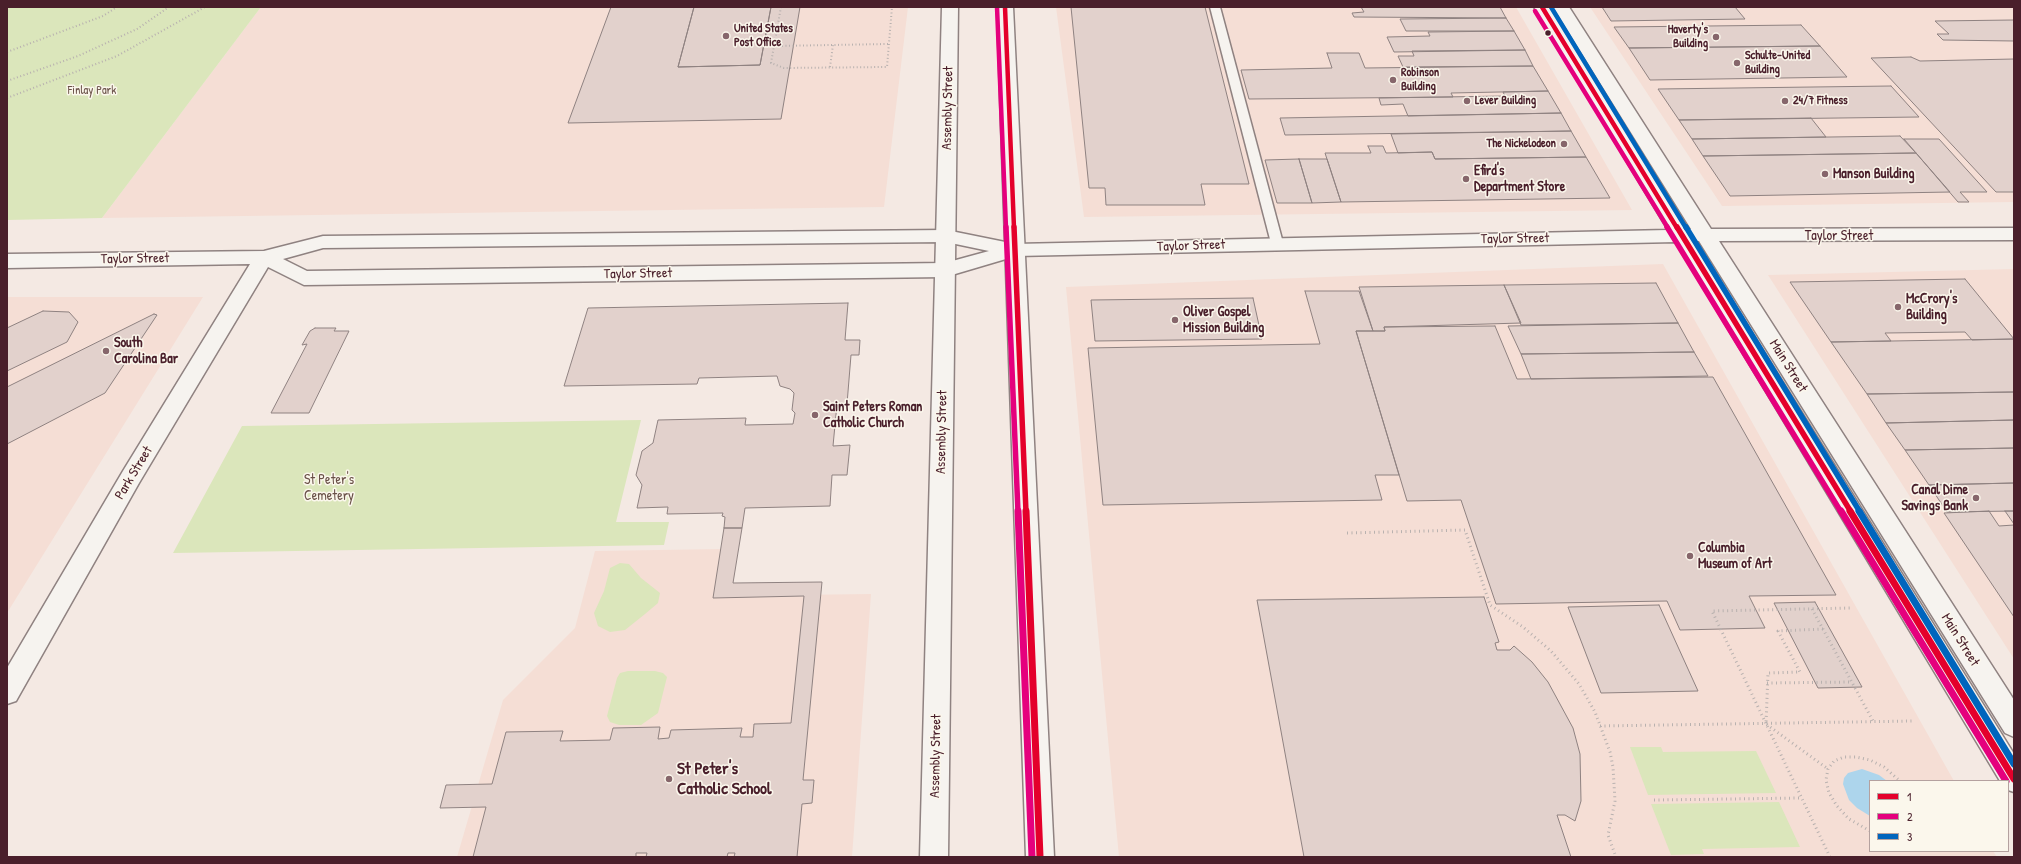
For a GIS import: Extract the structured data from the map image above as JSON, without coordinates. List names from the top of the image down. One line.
{"streets":{"main road":["Assembly Street","Taylor Street","Main Street","Park Street"]},"crossings":[["Assembly Street","Taylor Street"],["Taylor Street","Main Street"],["Taylor Street","Park Street"]],"parks":["Finlay Park","St Peter's Cemetery"],"places":["United States Post Office","Haverty's Building","Schulte-United Building","Robinson Building","Lever Building","24/7 Fitness","The Nickelodeon","Manson Building","Efird's Department Store","McCrory's Building","Oliver Gospel Mission Building","South Carolina Bar","Saint Peters Roman Catholic Church","Canal Dime Savings Bank","Columbia Museum of Art","St Peter's Catholic School"],"lines":["transit line 1","transit line 2","transit line 3"],"legend":["1","2","3"]}
